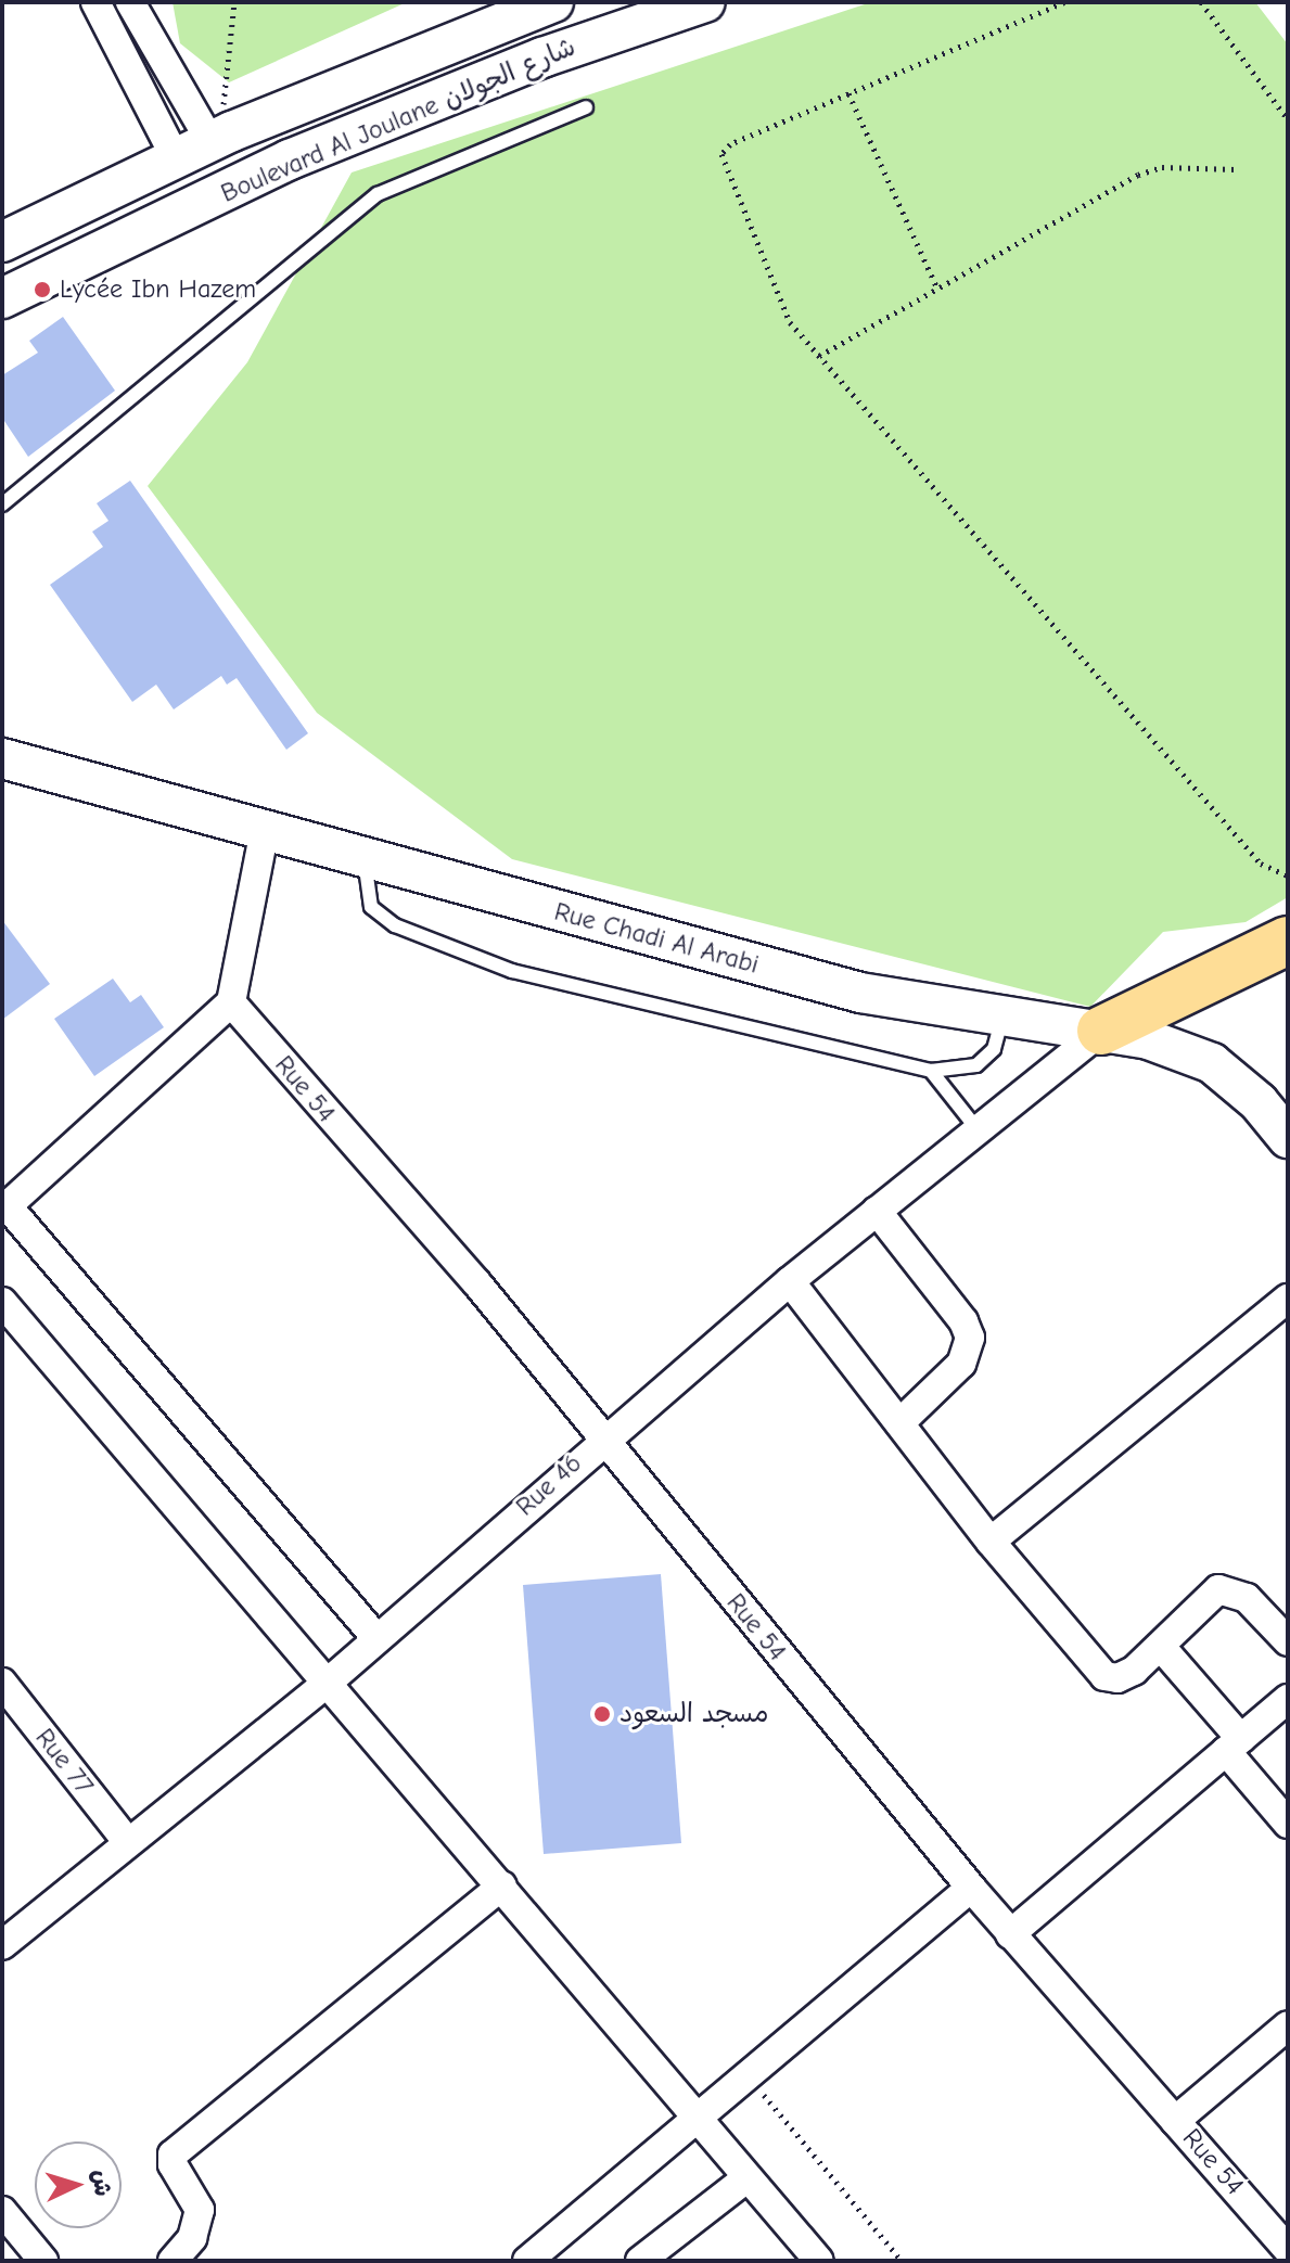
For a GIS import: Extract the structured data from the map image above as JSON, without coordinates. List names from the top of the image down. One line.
{"streets":{"street":["Boulevard Al Joulane شارع الجولان","Rue Chadi Al Arabi","Rue 54","Rue 46","Rue 77"]},"crossings":[["Rue Chadi Al Arabi","Rue 46"],["Rue 54","Rue 46"],["Rue 46","Rue 77"]],"places":["Lycée Ibn Hazem","مسجد السعود"],"north":"right"}
